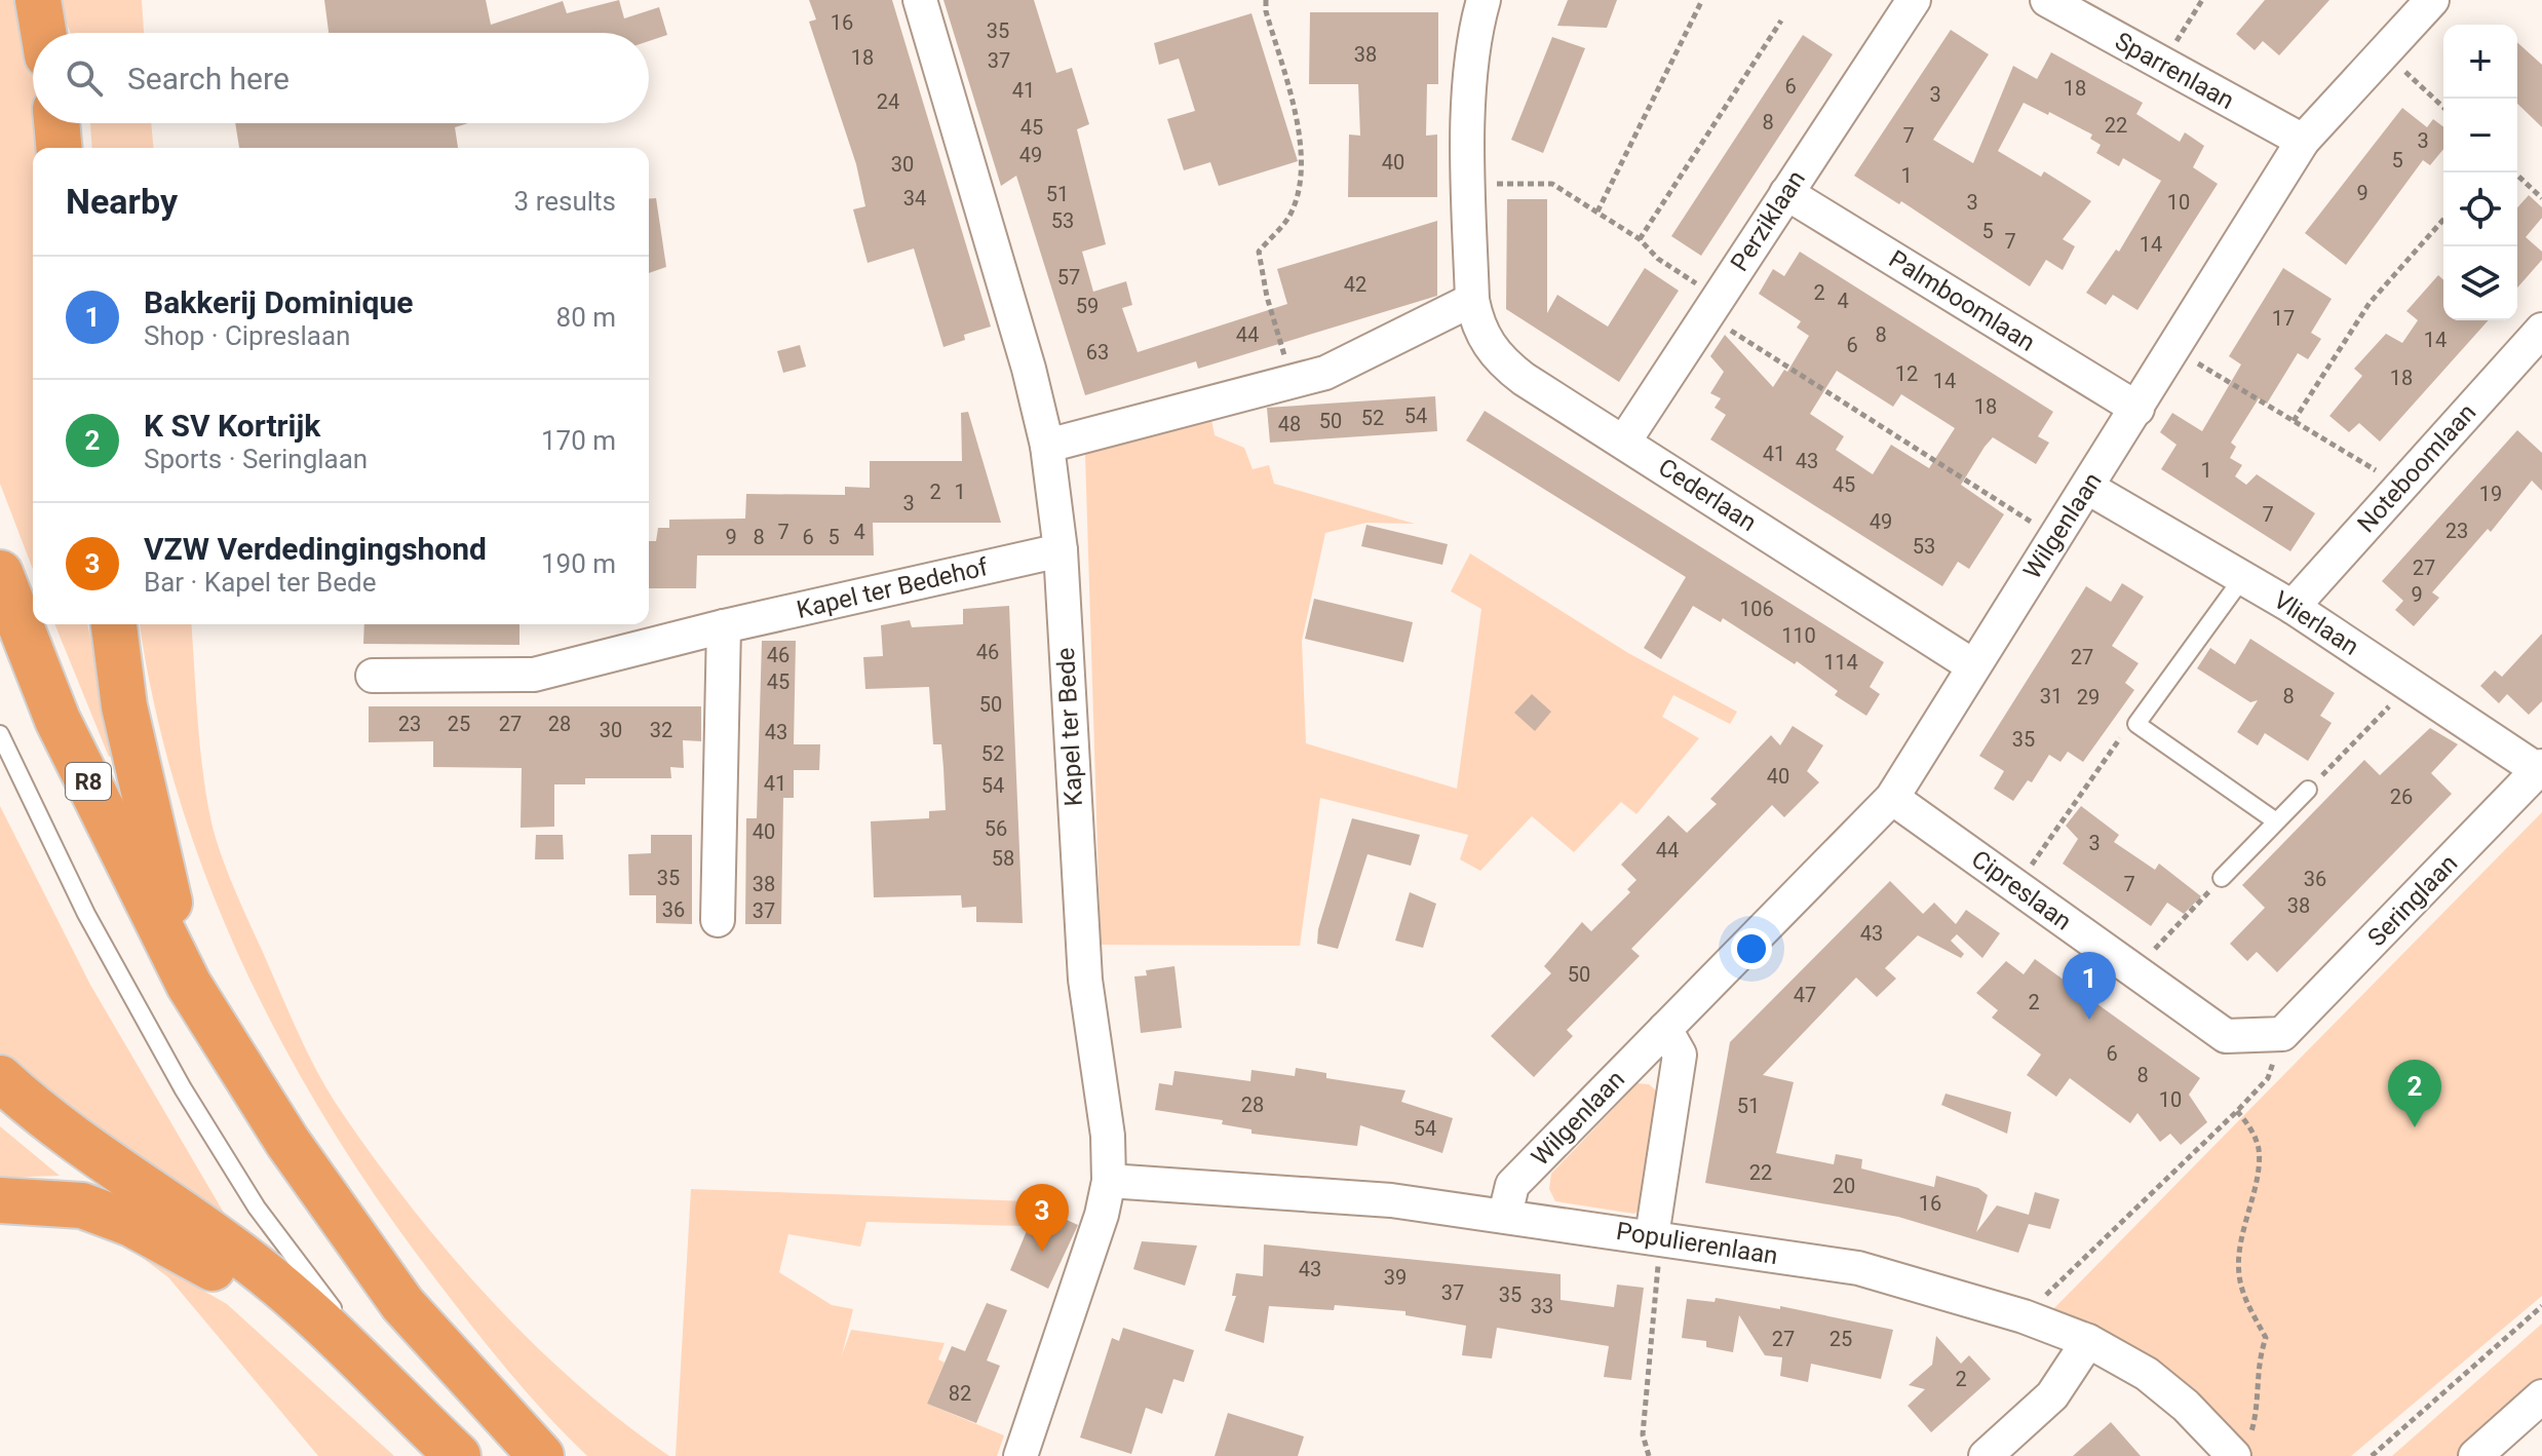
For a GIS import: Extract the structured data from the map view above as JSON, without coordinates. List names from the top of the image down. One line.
{"streets":{"highway":["R8"],"street":["Sparrenlaan","Perziklaan","Palmboomlaan","Noteboomlaan","Cederlaan","Wilgenlaan","Kapel ter Bedehof","Vlierlaan","Kapel ter Bede","Cipreslaan","Seringlaan","Populierenlaan"]},"crossings":[["Sparrenlaan","Wilgenlaan"],["Perziklaan","Palmboomlaan"],["Perziklaan","Cederlaan"],["Palmboomlaan","Wilgenlaan"],["Noteboomlaan","Vlierlaan"],["Cederlaan","Wilgenlaan"],["Wilgenlaan","Vlierlaan"],["Wilgenlaan","Cipreslaan"],["Wilgenlaan","Populierenlaan"],["Kapel ter Bedehof","Kapel ter Bede"],["Vlierlaan","Seringlaan"],["Kapel ter Bede","Populierenlaan"],["Cipreslaan","Seringlaan"]],"house_numbers":["16","35","38","18","37","6","18","41","3","24","8","22","45","7","3","49","5","40","30","1","9","51","34","3","10","53","5","7","14","57","42","2","4","59","17","44","8","14","6","63","12","18","14","18","54","52","50","48","41","43","1","45","2","1","19","3","7","49","23","7","4","9","8","6","5","53","27","9","106","110","46","46","27","114","45","31","8","29","50","23","25","27","28","30","32","43","35","52","40","41","54","26","56","40","3","44","58","35","36","38","7","38","36","37","43","50","47","2","6","8","10","28","51","54","22","20","16","43","39","37","35","33","27","25","2","82"],"page":{"map_buttons":["+","−"],"search":"Search here","heading":["Nearby","3 results"],"list":[{"mark":"1","name":"Bakkerij Dominique","note":"Shop · Cipreslaan","value":"80 m"},{"mark":"2","name":"K SV Kortrijk","note":"Sports · Seringlaan","value":"170 m"},{"mark":"3","name":"VZW Verdedingingshond","note":"Bar · Kapel ter Bede","value":"190 m"}],"pins":["1","2","3"]}}
